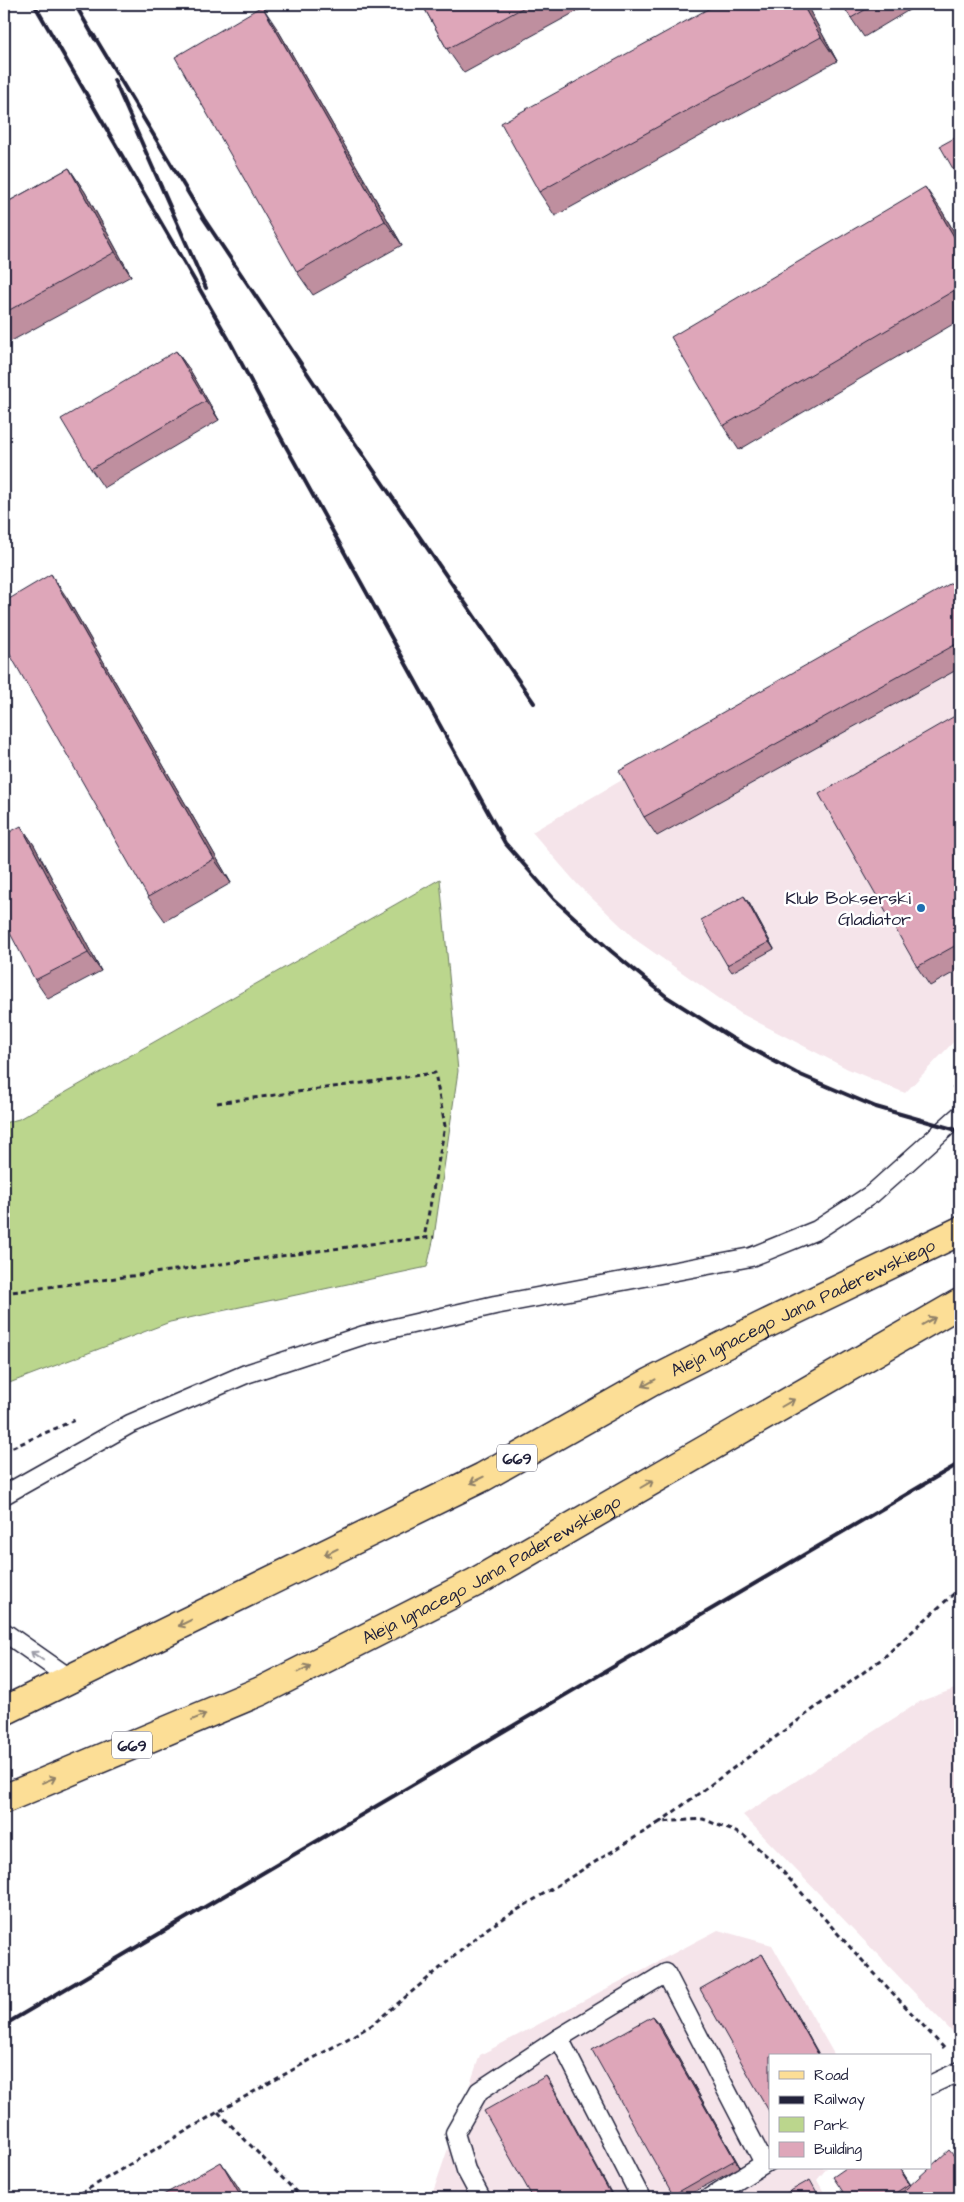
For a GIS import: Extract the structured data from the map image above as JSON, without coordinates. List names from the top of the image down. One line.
{"streets":{"main road":["Aleja Ignacego Jana Paderewskiego","669"]},"places":["Klub Bokserski Gladiator"],"legend":["Road","Railway","Park","Building"]}
